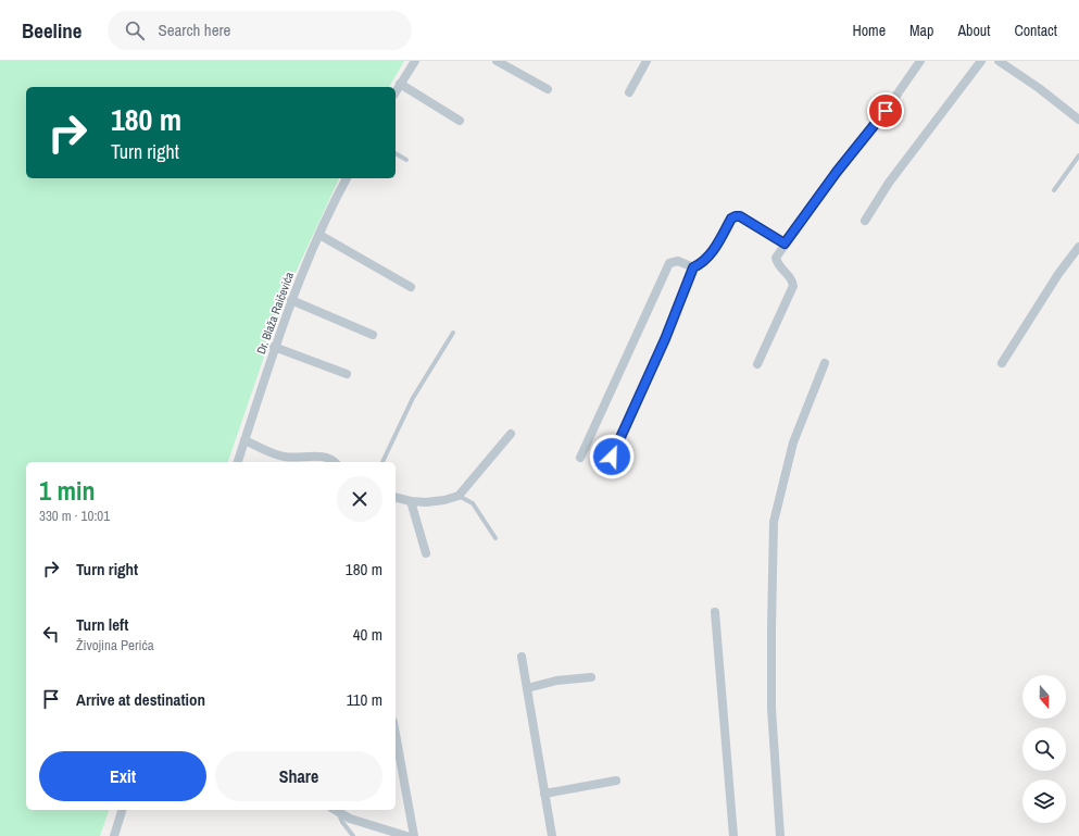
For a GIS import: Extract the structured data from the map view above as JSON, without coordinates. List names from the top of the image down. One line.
{"streets":{"street":["Dr. Blaža Raičevića"]},"north":"bottom","page":{"header":"Beeline","search":"Search here","nav":["Home","Map","About","Contact"],"turn":["180 m","Turn right"],"heading":["1 min","330 m · 10:01"],"list":[{"name":"Turn right","value":"180 m"},{"name":"Turn left","note":"Živojina Perića","value":"40 m"},{"name":"Arrive at destination","value":"110 m"}],"buttons":["Exit","Share"]}}
